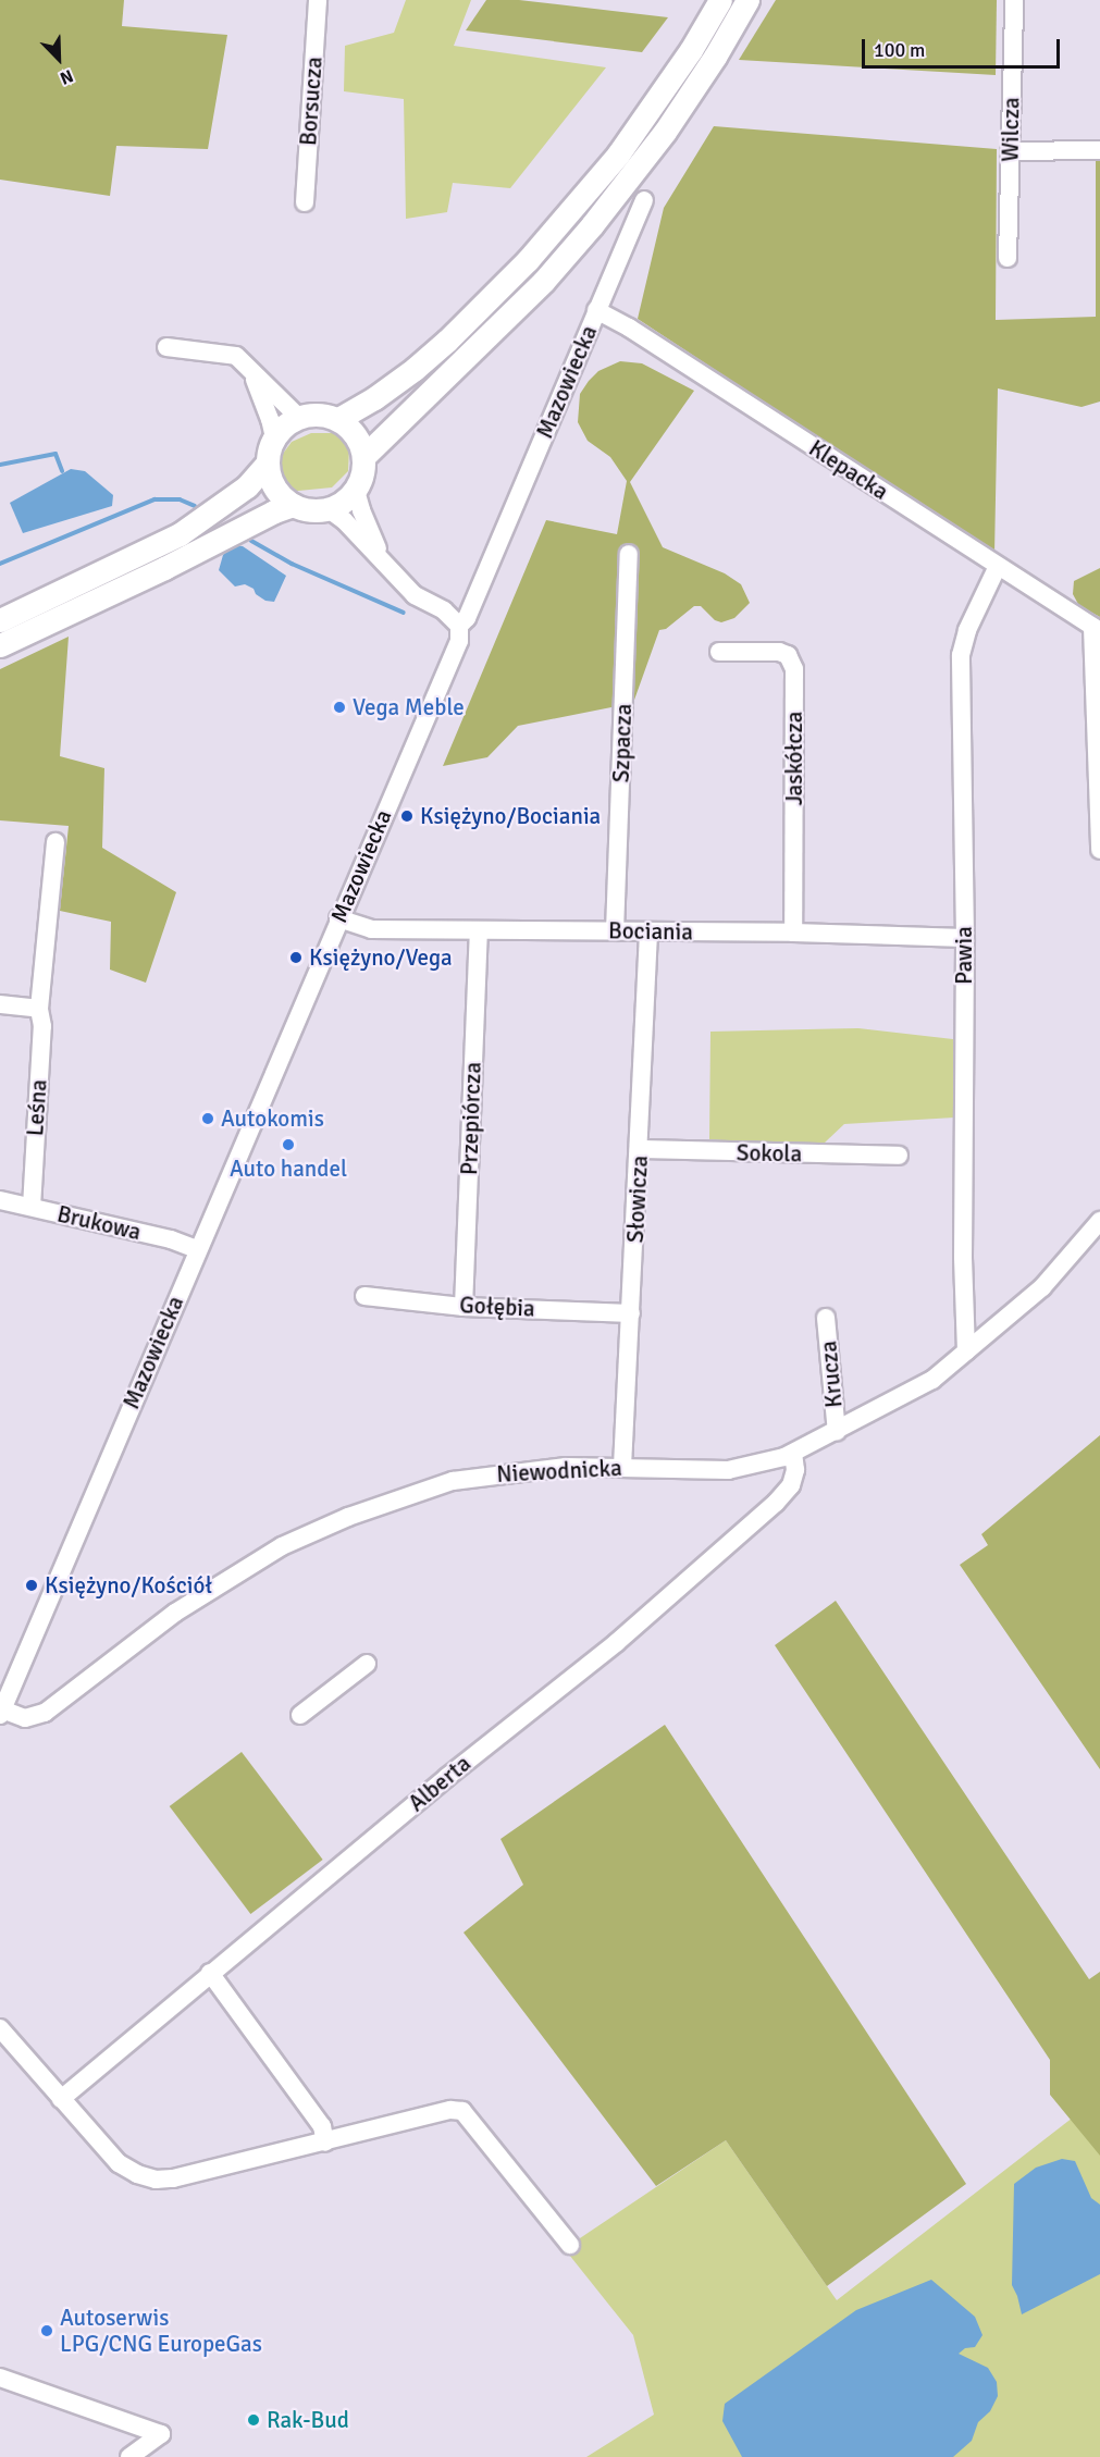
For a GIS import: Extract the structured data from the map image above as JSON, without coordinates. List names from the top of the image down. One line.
{"streets":{"street":["Borsucza","Wilcza","Mazowiecka","Klepacka","Szpacza","Jaskółcza","Bociania","Pawia","Leśna","Przepiórcza","Sokola","Słowicza","Brukowa","Gołębia","Krucza","Niewodnicka","Alberta"]},"crossings":[["Mazowiecka","Klepacka"],["Mazowiecka","Bociania"],["Mazowiecka","Brukowa"],["Mazowiecka","Niewodnicka"],["Klepacka","Pawia"],["Szpacza","Bociania"],["Jaskółcza","Bociania"],["Bociania","Pawia"],["Bociania","Przepiórcza"],["Bociania","Słowicza"],["Pawia","Niewodnicka"],["Leśna","Brukowa"],["Przepiórcza","Gołębia"],["Sokola","Słowicza"],["Słowicza","Gołębia"],["Słowicza","Niewodnicka"],["Krucza","Niewodnicka"],["Niewodnicka","Alberta"]],"places":["Vega Meble","Księżyno/Bociania","Księżyno/Vega","Autokomis","Auto handel","Księżyno/Kościół","Autoserwis LPG/CNG EuropeGas","Rak-Bud"],"scale_bar":"100 m","north":"bottom right"}
